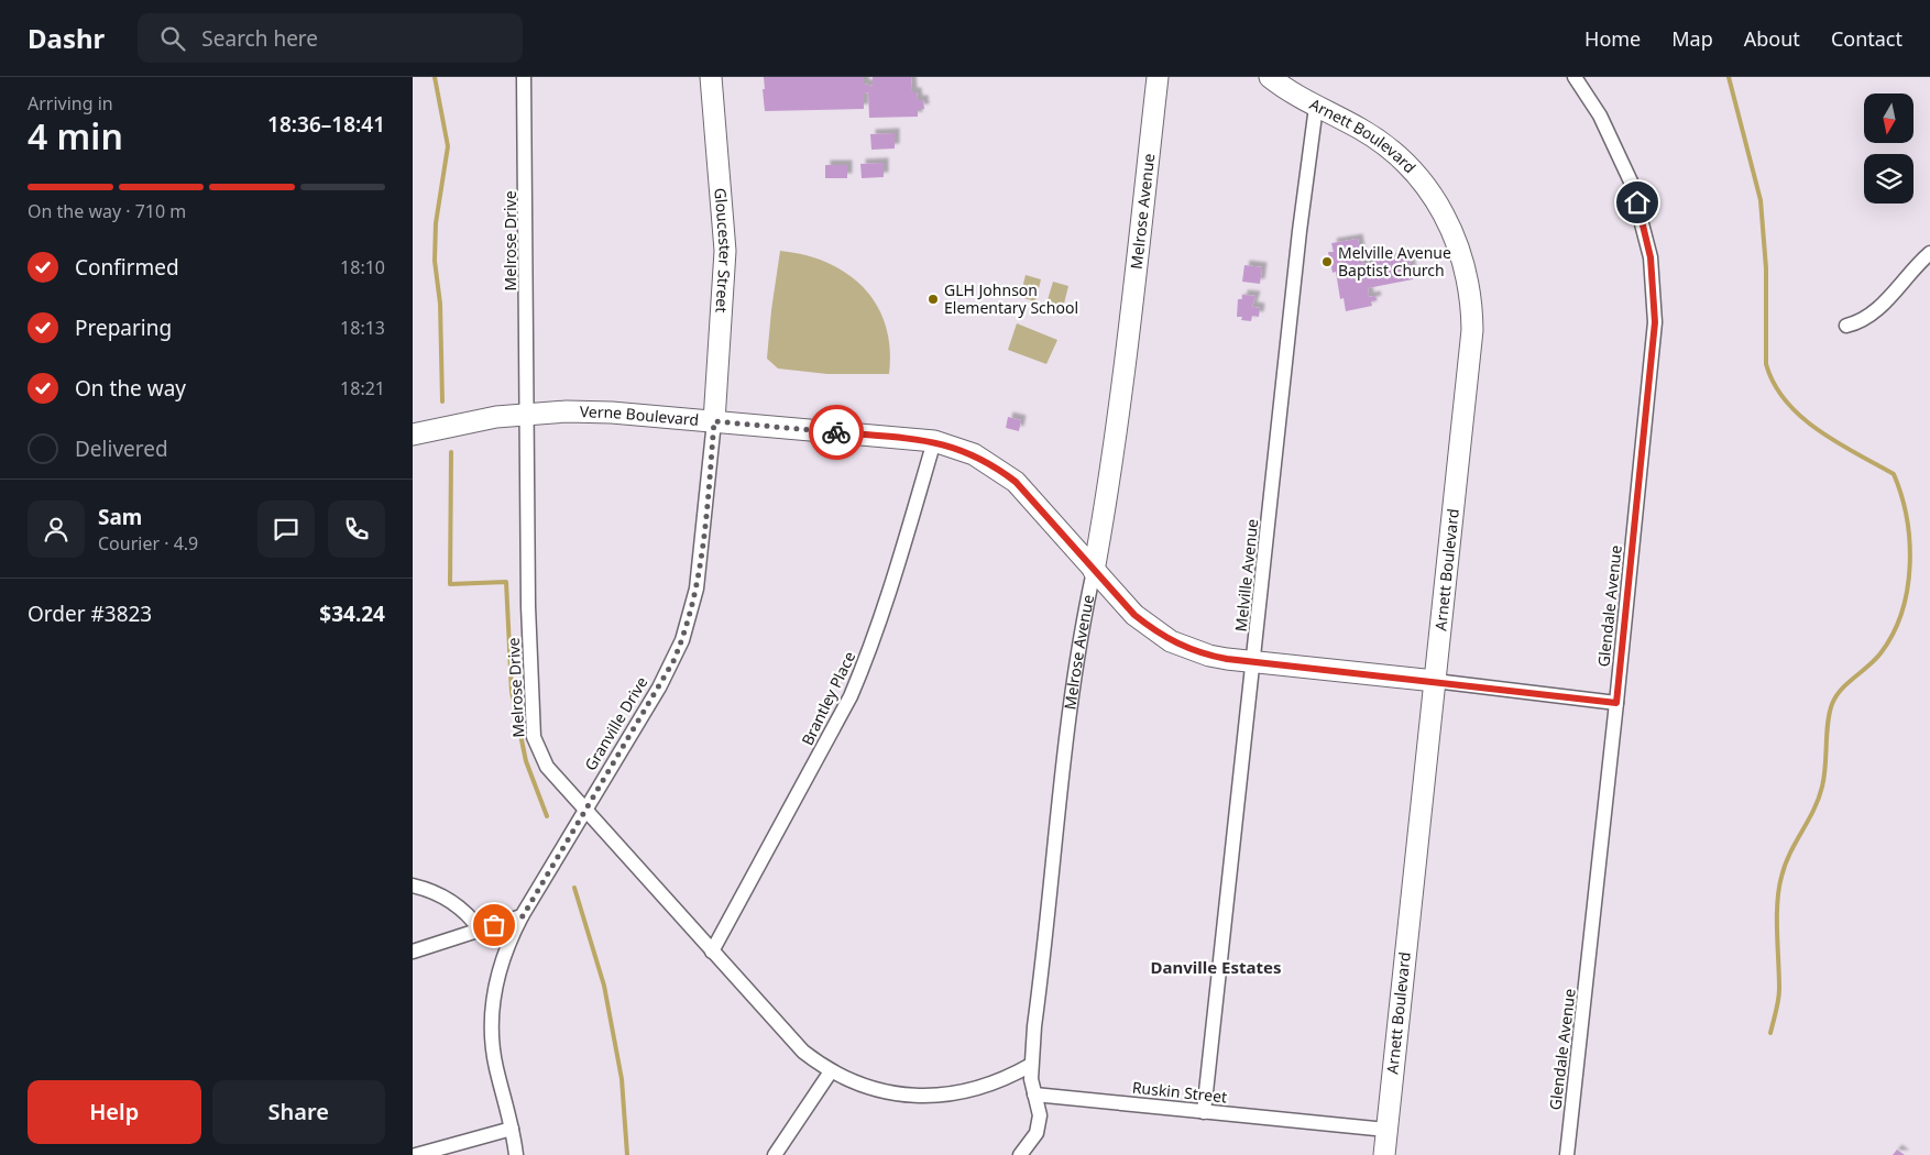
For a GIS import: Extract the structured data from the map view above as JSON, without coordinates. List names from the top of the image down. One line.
{"streets":{"street":["Arnett Boulevard","Melrose Avenue","Melrose Drive","Gloucester Street","Verne Boulevard","Melville Avenue","Glendale Avenue","Brantley Place","Granville Drive","Ruskin Street"]},"crossings":[["Arnett Boulevard","Verne Boulevard"],["Arnett Boulevard","Melville Avenue"],["Arnett Boulevard","Ruskin Street"],["Melrose Avenue","Melrose Drive"],["Melrose Avenue","Verne Boulevard"],["Melrose Drive","Verne Boulevard"],["Melrose Drive","Brantley Place"],["Melrose Drive","Granville Drive"],["Gloucester Street","Verne Boulevard"],["Gloucester Street","Granville Drive"],["Verne Boulevard","Melville Avenue"],["Verne Boulevard","Brantley Place"],["Verne Boulevard","Granville Drive"],["Melville Avenue","Ruskin Street"]],"districts":["Danville Estates"],"places":["Melville Avenue Baptist Church","GLH Johnson Elementary School"],"north":"bottom","page":{"header":"Dashr","search":"Search here","nav":["Home","Map","About","Contact"],"heading":["4 min","Arriving in","18:36–18:41"],"panel":["Sam","Courier · 4.9","Order #3823","$34.24"],"bar":"On the way · 710 m","list":[["Confirmed","18:10"],["Preparing","18:13"],["On the way","18:21"],"Delivered"],"buttons":["Help","Share"]}}
